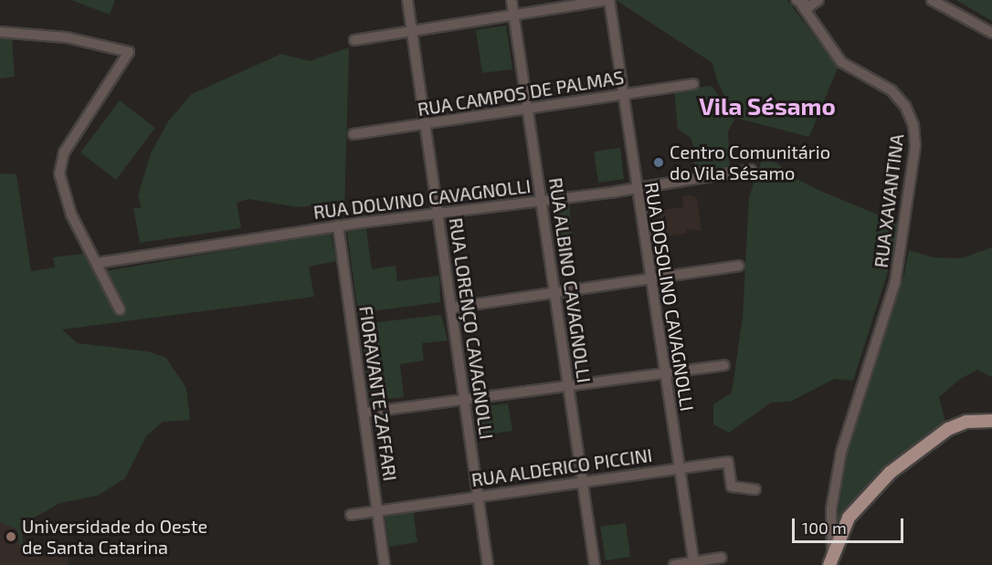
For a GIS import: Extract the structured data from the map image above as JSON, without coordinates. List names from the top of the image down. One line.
{"streets":{"street":["RUA CAMPOS DE PALMAS","RUA DOLVINO CAVAGNOLLI","RUA XAVANTINA","RUA ALBINO CAVAGNOLLI","RUA DOSOLINO CAVAGNOLLI","RUA LORENÇO CAVAGNOLLI","FIORAVANTE ZAFFARI","RUA ALDERICO PICCINI"]},"crossings":[["RUA CAMPOS DE PALMAS","RUA ALBINO CAVAGNOLLI"],["RUA CAMPOS DE PALMAS","RUA DOSOLINO CAVAGNOLLI"],["RUA CAMPOS DE PALMAS","RUA LORENÇO CAVAGNOLLI"],["RUA DOLVINO CAVAGNOLLI","RUA ALBINO CAVAGNOLLI"],["RUA DOLVINO CAVAGNOLLI","RUA DOSOLINO CAVAGNOLLI"],["RUA DOLVINO CAVAGNOLLI","RUA LORENÇO CAVAGNOLLI"],["RUA DOLVINO CAVAGNOLLI","FIORAVANTE ZAFFARI"],["RUA ALBINO CAVAGNOLLI","RUA ALDERICO PICCINI"],["RUA DOSOLINO CAVAGNOLLI","RUA ALDERICO PICCINI"],["RUA LORENÇO CAVAGNOLLI","RUA ALDERICO PICCINI"],["FIORAVANTE ZAFFARI","RUA ALDERICO PICCINI"]],"districts":["Vila Sésamo"],"places":["Centro Comunitário do Vila Sésamo","Universidade do Oeste de Santa Catarina"],"scale_bar":"100 m"}
